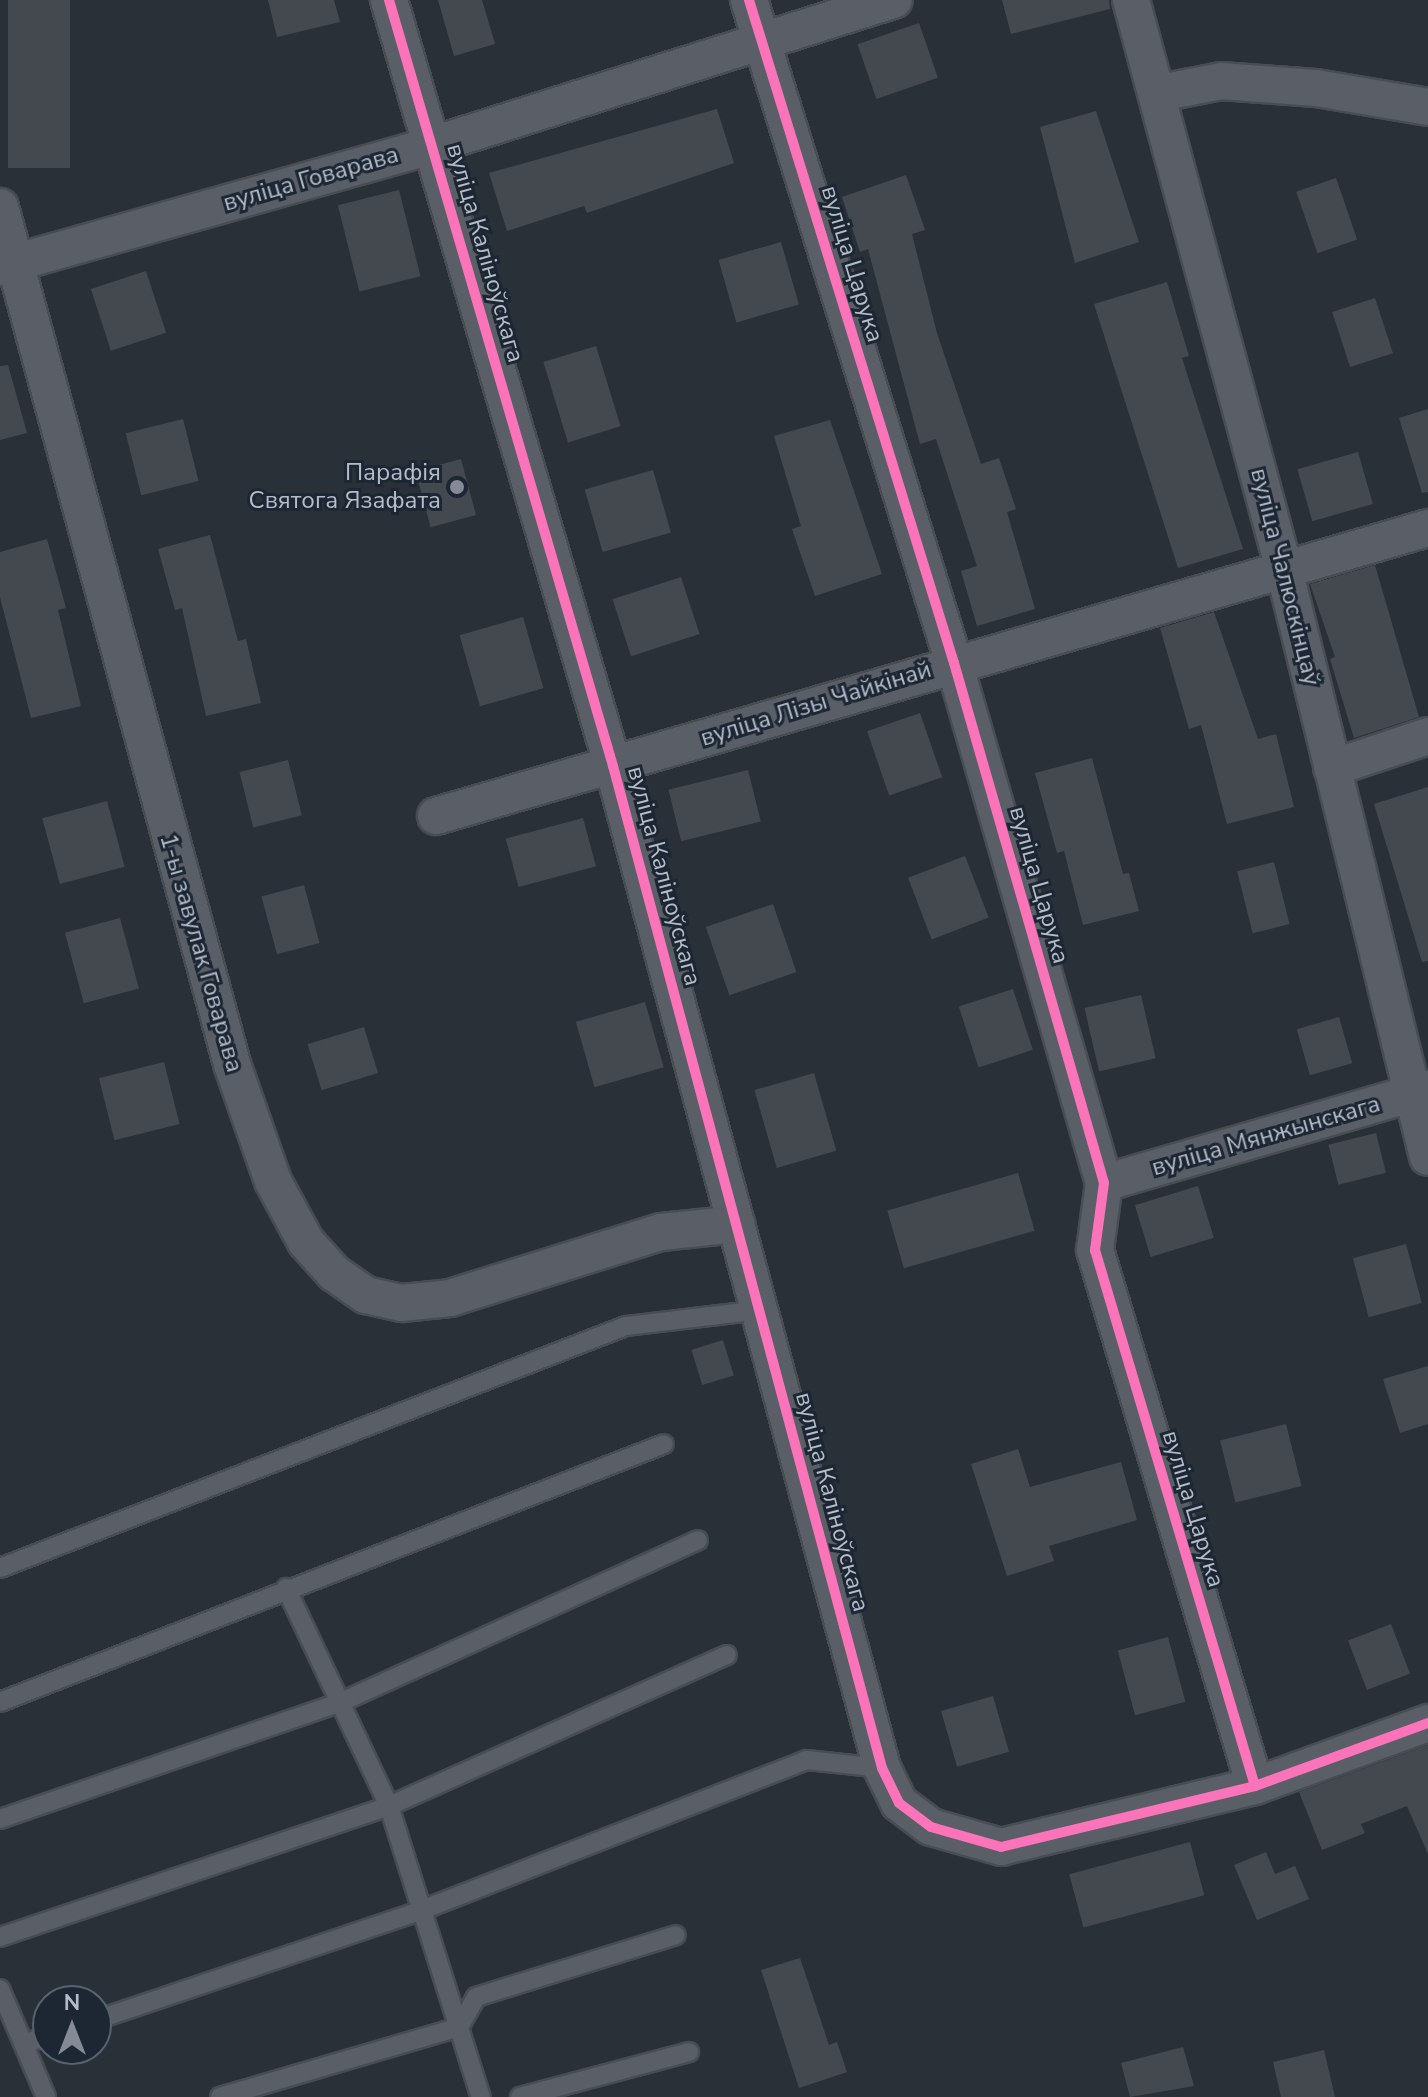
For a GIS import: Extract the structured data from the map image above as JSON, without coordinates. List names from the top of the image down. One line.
{"streets":{"street":["вуліца Говарава","вуліца Каліноўскага","вуліца Царука","вуліца Чалюскінцаў","вуліца Лізы Чайкінай","1-ы завулак Говарава","вуліца Мянжынскага"]},"crossings":[["вуліца Говарава","вуліца Каліноўскага"],["вуліца Говарава","вуліца Царука"],["вуліца Говарава","1-ы завулак Говарава"],["вуліца Каліноўскага","вуліца Царука"],["вуліца Каліноўскага","вуліца Лізы Чайкінай"],["вуліца Каліноўскага","1-ы завулак Говарава"],["вуліца Царука","вуліца Лізы Чайкінай"],["вуліца Царука","вуліца Мянжынскага"],["вуліца Чалюскінцаў","вуліца Лізы Чайкінай"],["вуліца Чалюскінцаў","вуліца Мянжынскага"]],"places":["Парафія Святога Язафата"],"north":"top"}
